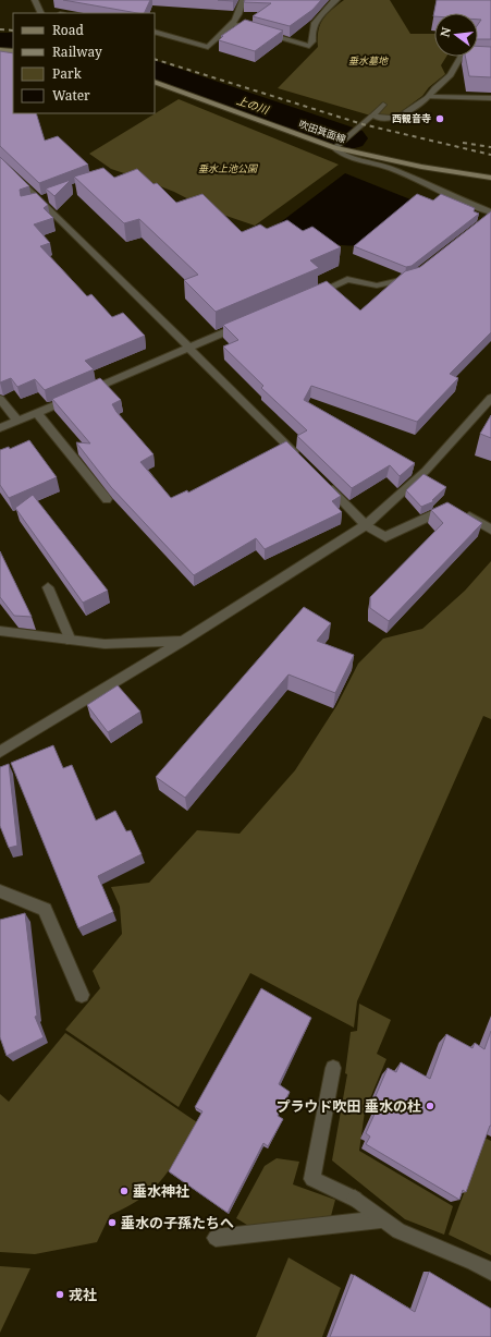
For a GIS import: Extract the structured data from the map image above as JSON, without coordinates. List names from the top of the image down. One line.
{"streets":{"main road":["吹田箕面線"]},"water":["上の川"],"parks":["垂水墓地","垂水上池公園"],"places":["西観音寺","プラウド吹田 垂水の杜","垂水神社","垂水の子孫たちへ","戎社"],"legend":["Road","Railway","Park","Water"],"north":"left"}
